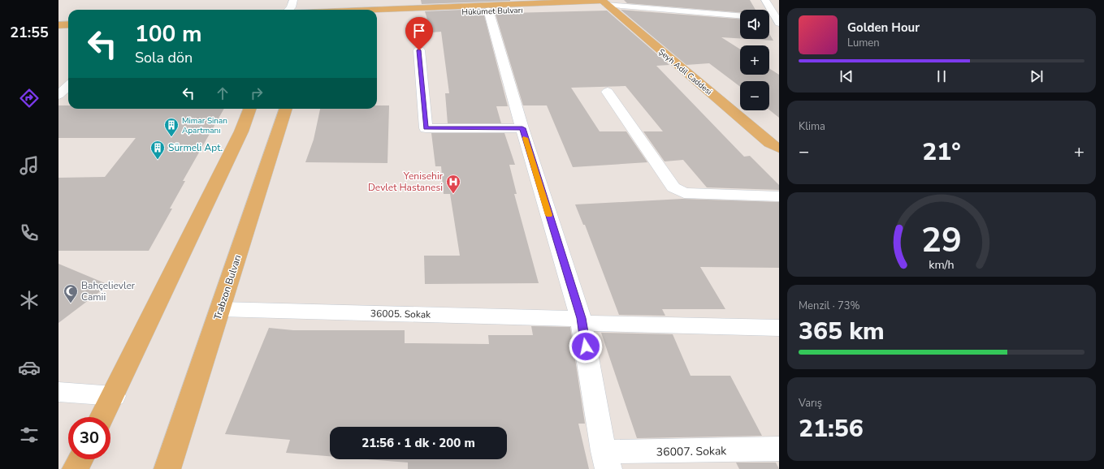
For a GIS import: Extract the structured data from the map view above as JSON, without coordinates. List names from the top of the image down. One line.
{"streets":{"main road":["Hükümet Bulvarı","Şeyh Adil Caddesi","Trabzon Bulvarı"],"street":["36005. Sokak","36007. Sokak"]},"crossings":[["Hükümet Bulvarı","Şeyh Adil Caddesi"],["Trabzon Bulvarı","36005. Sokak"]],"places":{"building":["Mimar Sinan Apartmanı","Sürmeli Apt."],"hospital":["Yenisehir Devlet Hastanesi"],"mosque":["Bahçelievler Camii"]},"page":{"tabs":"21:55","map_buttons":["+","−"],"turn":["100 m","Sola dön"],"song":["Golden Hour","Lumen"],"tile":["Klima",["Menzil · 73%","365 km"],["Varış","21:56"]],"heat":["−","21°","+"],"limit":"30","trip":"21:56 · 1 dk · 200 m","gauge":["29","km/h"]}}
